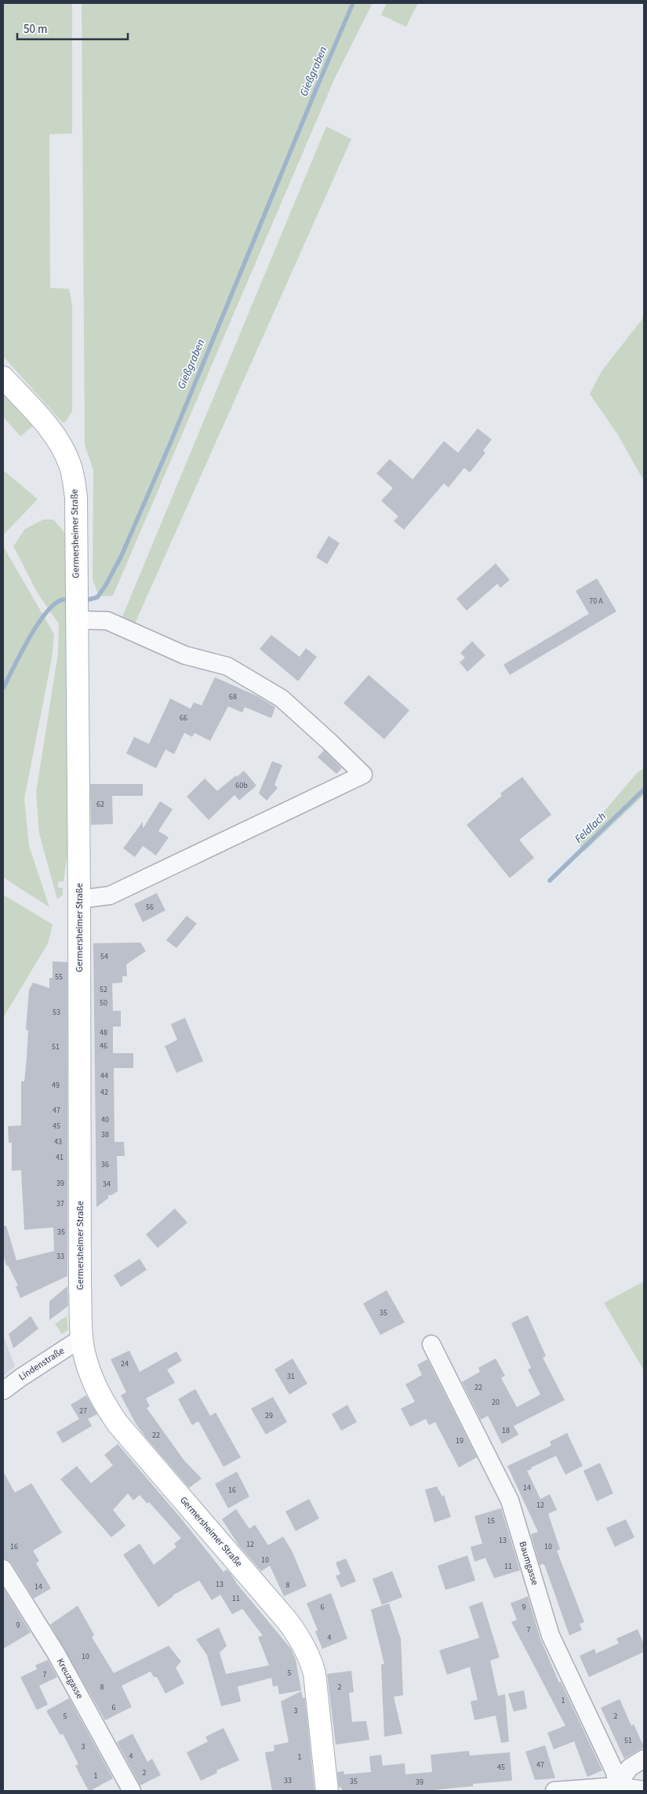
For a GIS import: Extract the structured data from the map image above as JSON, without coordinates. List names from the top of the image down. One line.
{"streets":{"street":["Germersheimer Straße","Lindenstraße","Baumgasse","Kreuzgasse"]},"crossings":[["Germersheimer Straße","Lindenstraße"]],"water":["Gießgraben","Feldlach"],"house_numbers":["70 A","68","66","60b","62","56","54","55","52","50","53","48","46","51","44","49","42","47","40","45","38","43","41","36","39","34","37","35","33","35","24","31","22","20","27","29","18","22","19","14","16","12","15","13","12","16","10","10","11","13","8","14","11","6","9","9","7","4","10","5","7","8","2","1","6","3","5","2","51","3","4","1","47","45","2","1","33","35","39"],"scale_bar":"50 m"}
